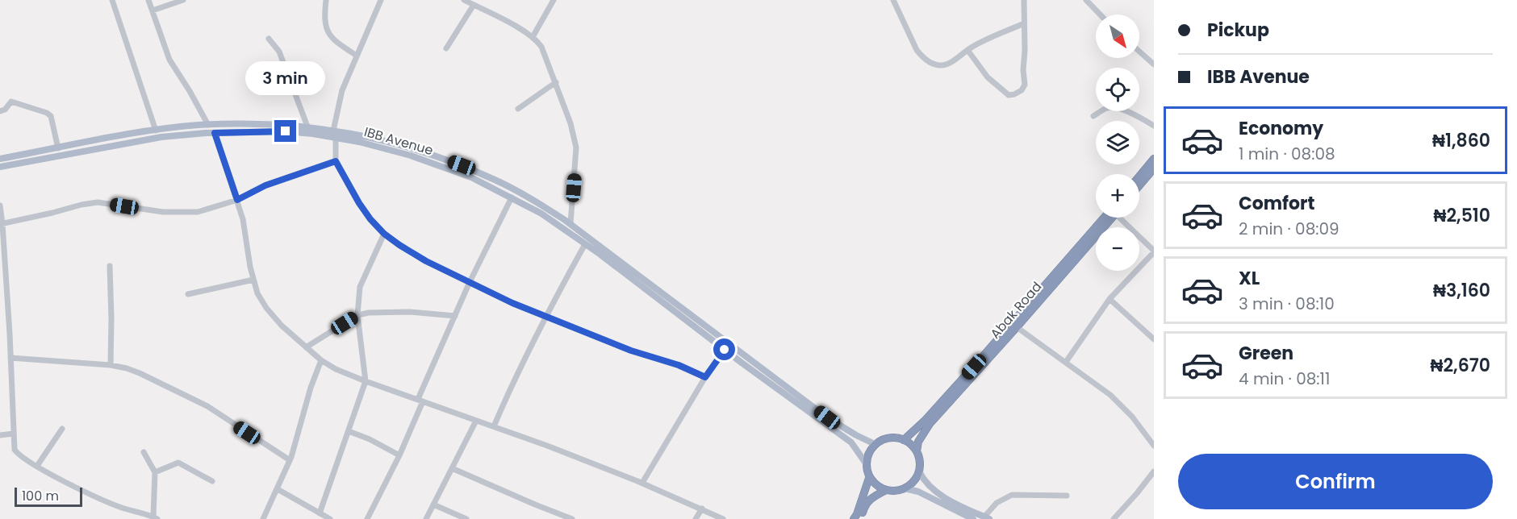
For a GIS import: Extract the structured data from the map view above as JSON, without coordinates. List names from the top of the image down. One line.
{"streets":{"highway":["Abak Road"],"main road":["IBB Avenue"]},"crossings":[["IBB Avenue","Abak Road"]],"scale_bar":"100 m","north":"bottom right","page":{"banner":["Pickup","IBB Avenue"],"map_buttons":["+","−"],"bubble":"3 min","list":[{"name":"Economy","note":"1 min · 08:08","value":"₦1,860"},{"name":"Comfort","note":"2 min · 08:09","value":"₦2,510"},{"name":"XL","note":"3 min · 08:10","value":"₦3,160"},{"name":"Green","note":"4 min · 08:11","value":"₦2,670"}],"buttons":"Confirm","scale":"100 m"}}
